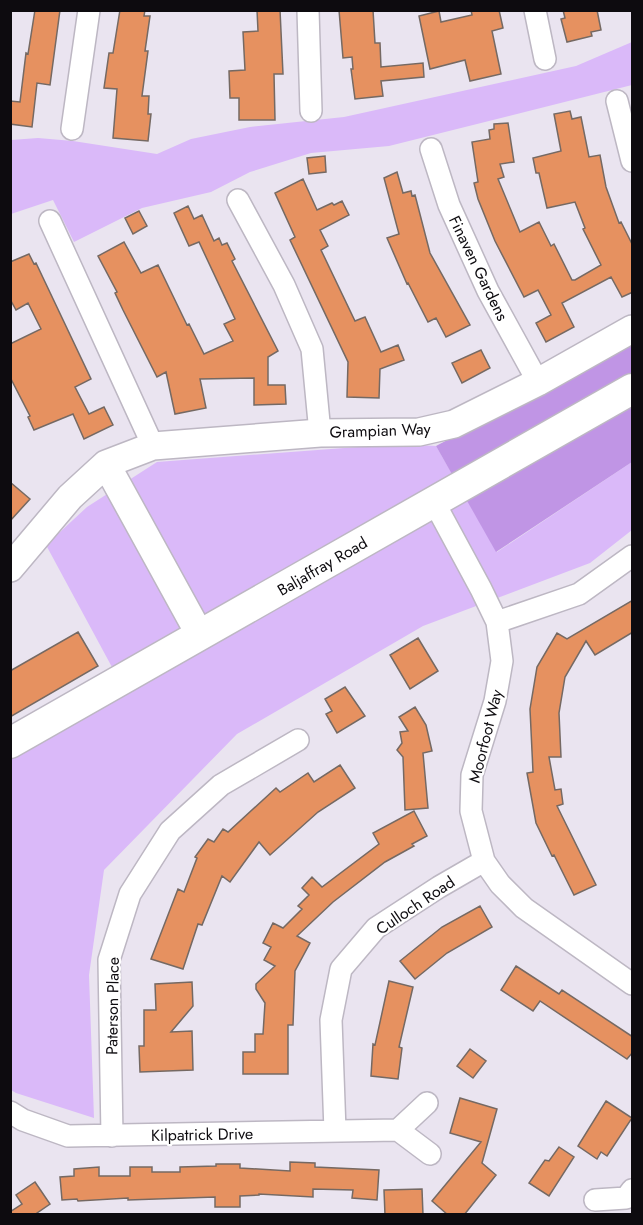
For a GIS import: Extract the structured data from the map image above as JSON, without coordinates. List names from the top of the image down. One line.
{"streets":{"main road":["Baljaffray Road"],"street":["Finaven Gardens","Grampian Way","Moorfoot Way","Culloch Road","Paterson Place","Kilpatrick Drive"]},"crossings":[["Finaven Gardens","Grampian Way"],["Baljaffray Road","Moorfoot Way"],["Moorfoot Way","Culloch Road"],["Culloch Road","Kilpatrick Drive"],["Paterson Place","Kilpatrick Drive"]]}
